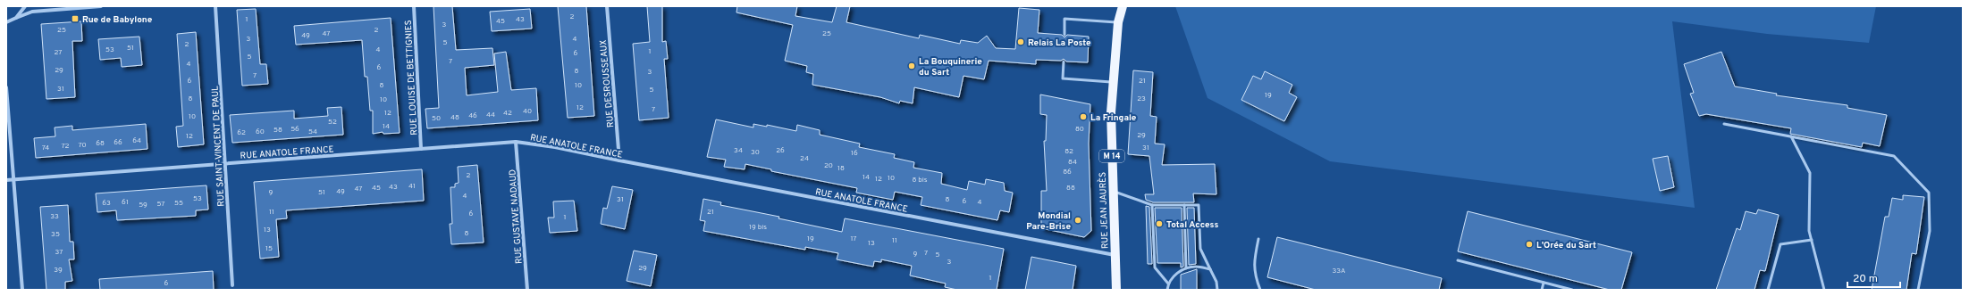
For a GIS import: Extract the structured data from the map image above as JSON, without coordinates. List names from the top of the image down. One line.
{"streets":{"main road":["M 14","RUE JEAN JAURÈS"],"street":["RUE LOUISE DE BETTIGNIES","RUE DESROUSSEAUX","RUE ANATOLE FRANCE","RUE SAINT-VINCENT DE PAUL","RUE GUSTAVE NADAUD"]},"crossings":[["RUE LOUISE DE BETTIGNIES","RUE ANATOLE FRANCE"],["RUE DESROUSSEAUX","RUE ANATOLE FRANCE"],["RUE ANATOLE FRANCE","RUE SAINT-VINCENT DE PAUL"],["RUE ANATOLE FRANCE","RUE JEAN JAURÈS"],["RUE ANATOLE FRANCE","RUE GUSTAVE NADAUD"]],"places":{"transit":["Rue de Babylone"],"other":["Relais La Poste","La Bouquinerie du Sart","La Fringale","Mondial Pare-Brise","Total Access","L'Orée du Sart"]},"house_numbers":["2","1","43","45","3","25","2","47","25","49","3","4","5","2","51","53","4","1","27","6","5","7","4","6","29","8","3","7","6","21","8","10","31","5","19","8","23","10","12","7","40","12","42","44","46","10","48","50","52","14","56","80","58","60","54","62","29","12","64","66","68","70","72","74","31","34","26","82","30","16","24","84","20","18","86","2","14","10","12","8 bis","41","43","45","88","47","49","9","51","4","53","31","8","6","61","4","63","55","57","59","11","21","6","33","1","19 bis","13","8","35","19","17","11","13","15","37","7","9","5","3","29","39","33A","1","6"],"scale_bar":"20 m"}
